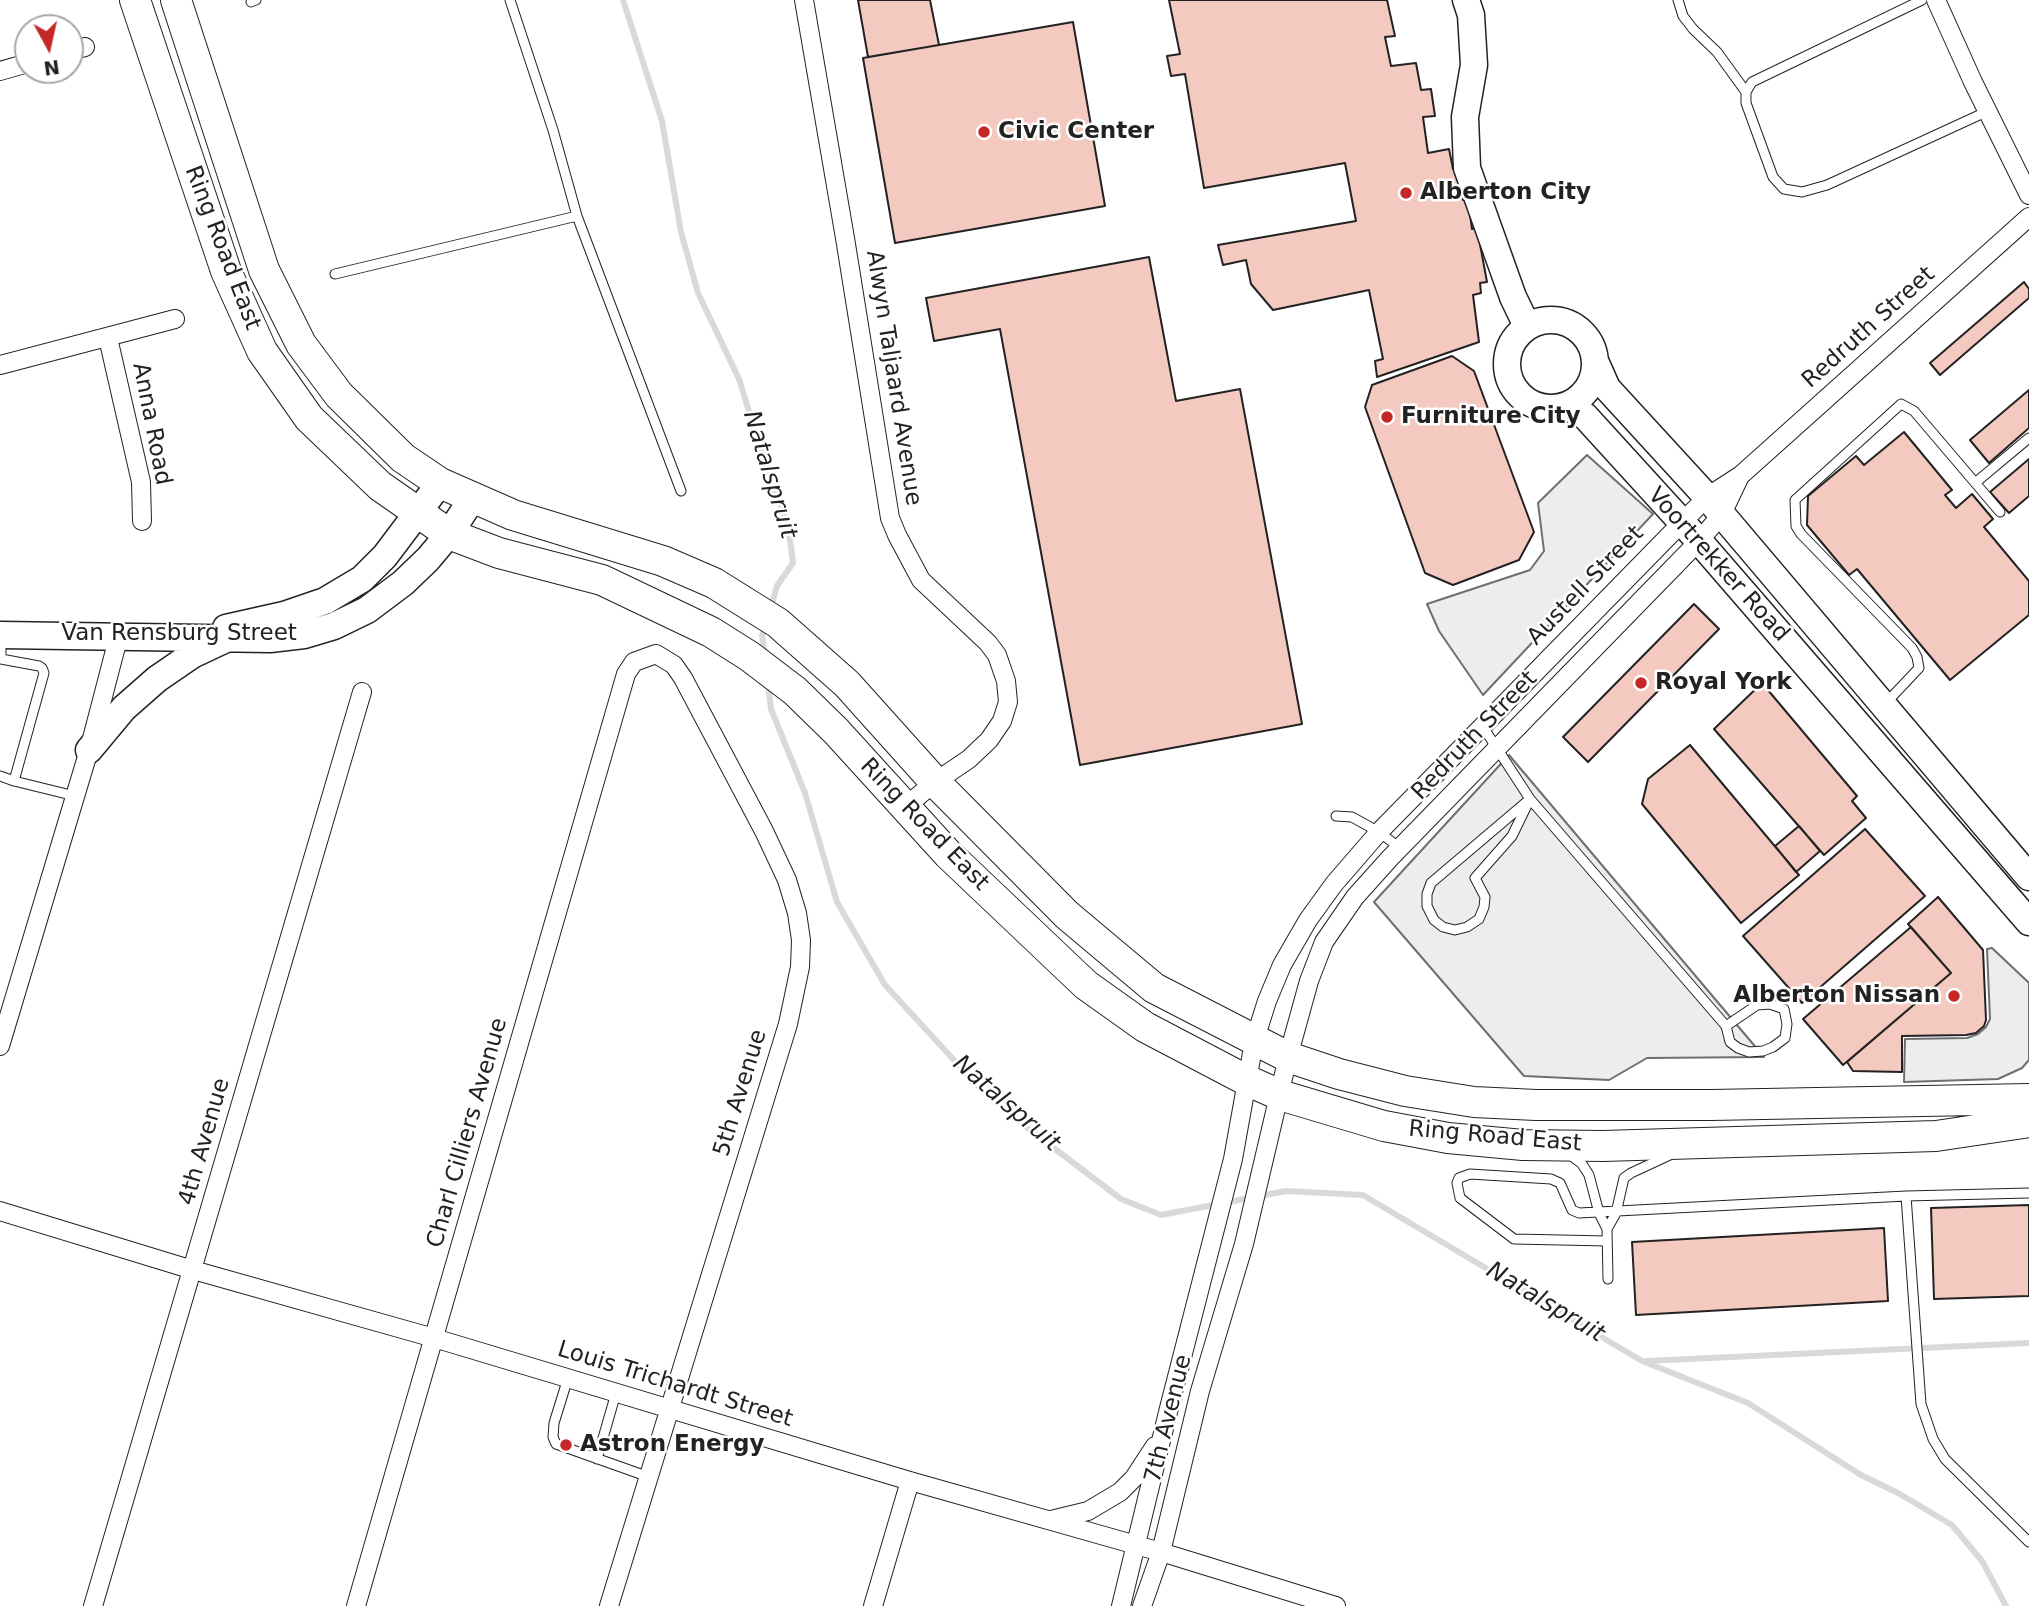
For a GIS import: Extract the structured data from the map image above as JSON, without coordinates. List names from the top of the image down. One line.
{"streets":{"main road":["Ring Road East"],"street":["Redruth Street","Alwyn Taljaard Avenue","Anna Road","Voortrekker Road","Austell Street","Van Rensburg Street","5th Avenue","Charl Cilliers Avenue","4th Avenue","Louis Trichardt Street","7th Avenue"]},"crossings":[["Ring Road East","Redruth Street"],["Ring Road East","Alwyn Taljaard Avenue"],["Ring Road East","Austell Street"],["Ring Road East","Van Rensburg Street"],["Redruth Street","Voortrekker Road"],["Redruth Street","Austell Street"],["Redruth Street","7th Avenue"],["Voortrekker Road","Austell Street"],["Austell Street","7th Avenue"],["5th Avenue","Charl Cilliers Avenue"],["5th Avenue","Louis Trichardt Street"],["Charl Cilliers Avenue","Louis Trichardt Street"],["4th Avenue","Louis Trichardt Street"],["Louis Trichardt Street","7th Avenue"]],"water":["Natalspruit"],"places":["Civic Center","Alberton City","Furniture City","Royal York","Alberton Nissan","Astron Energy"],"north":"bottom"}
